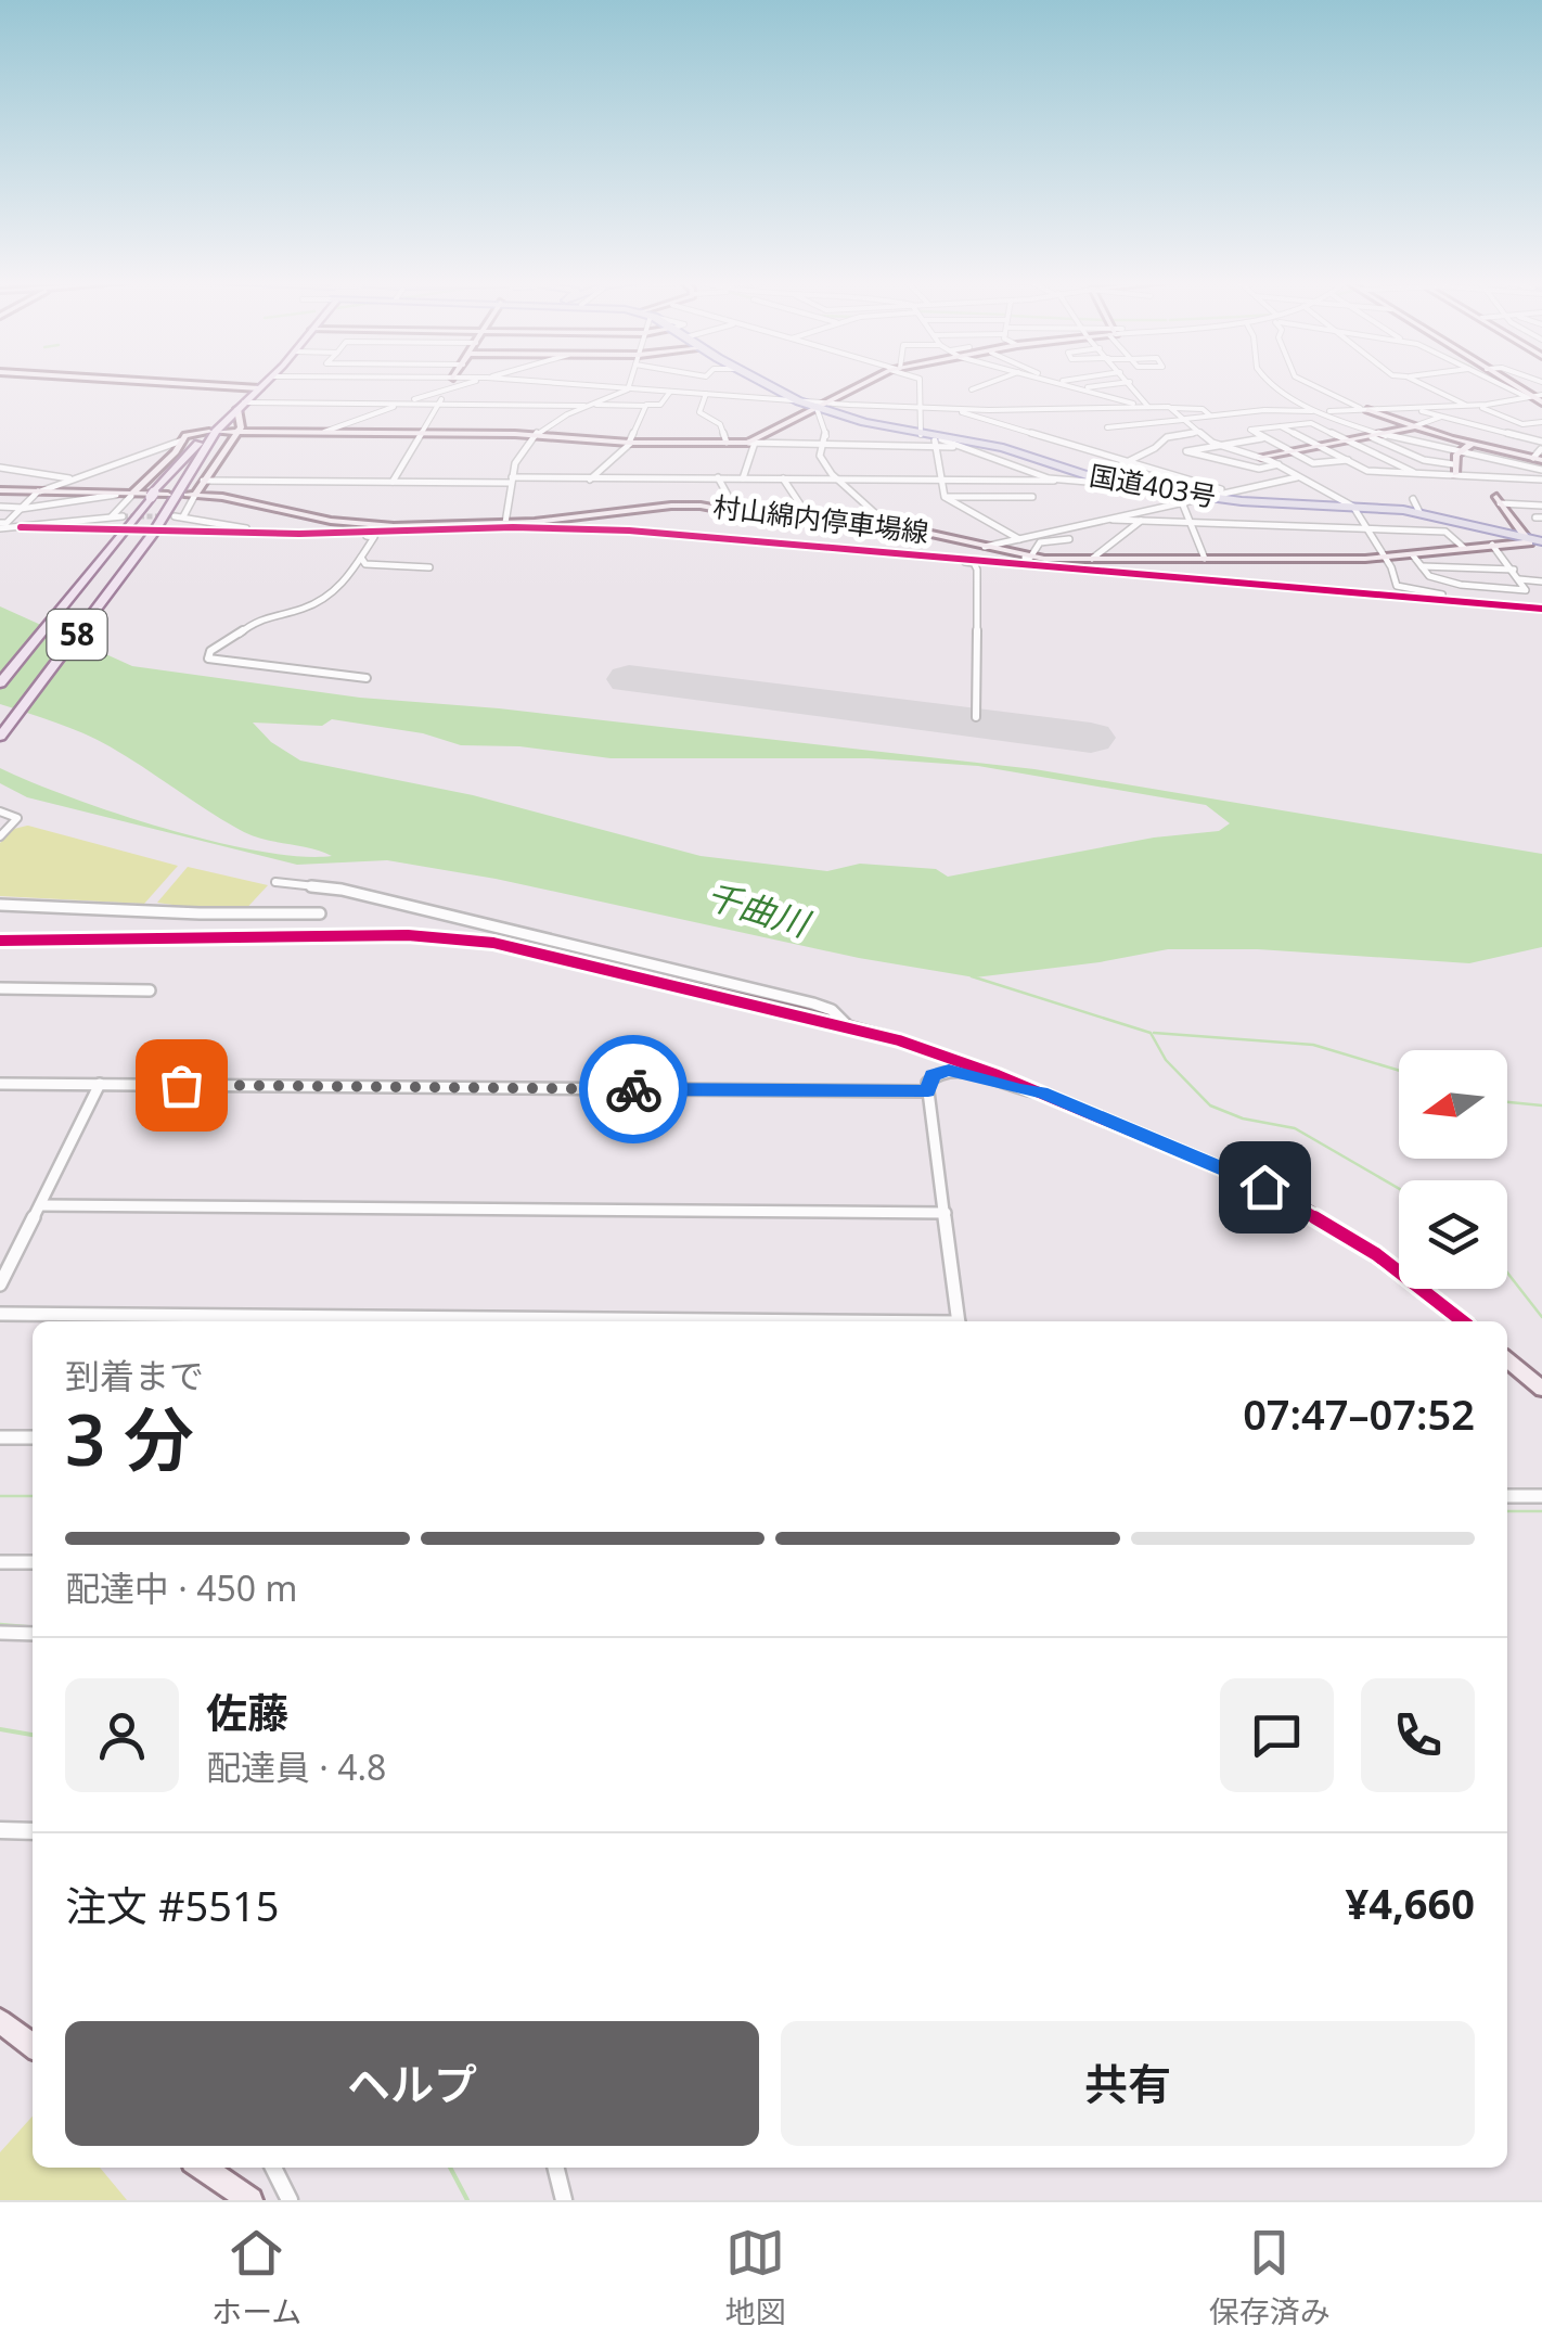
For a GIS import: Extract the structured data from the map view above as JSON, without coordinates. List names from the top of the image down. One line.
{"streets":{"highway":["国道403号"],"main road":["58"],"street":["村山綿内停車場線"]},"crossings":[["国道403号","村山綿内停車場線"]],"water":["千曲川"],"north":"left","page":{"heading":["3 分","到着まで","07:47–07:52"],"panel":["佐藤","配達員 · 4.8","注文 #5515","¥4,660"],"bar":"配達中 · 450 m","buttons":["ヘルプ","共有"],"tabs":["ホーム","地図","保存済み"]}}
